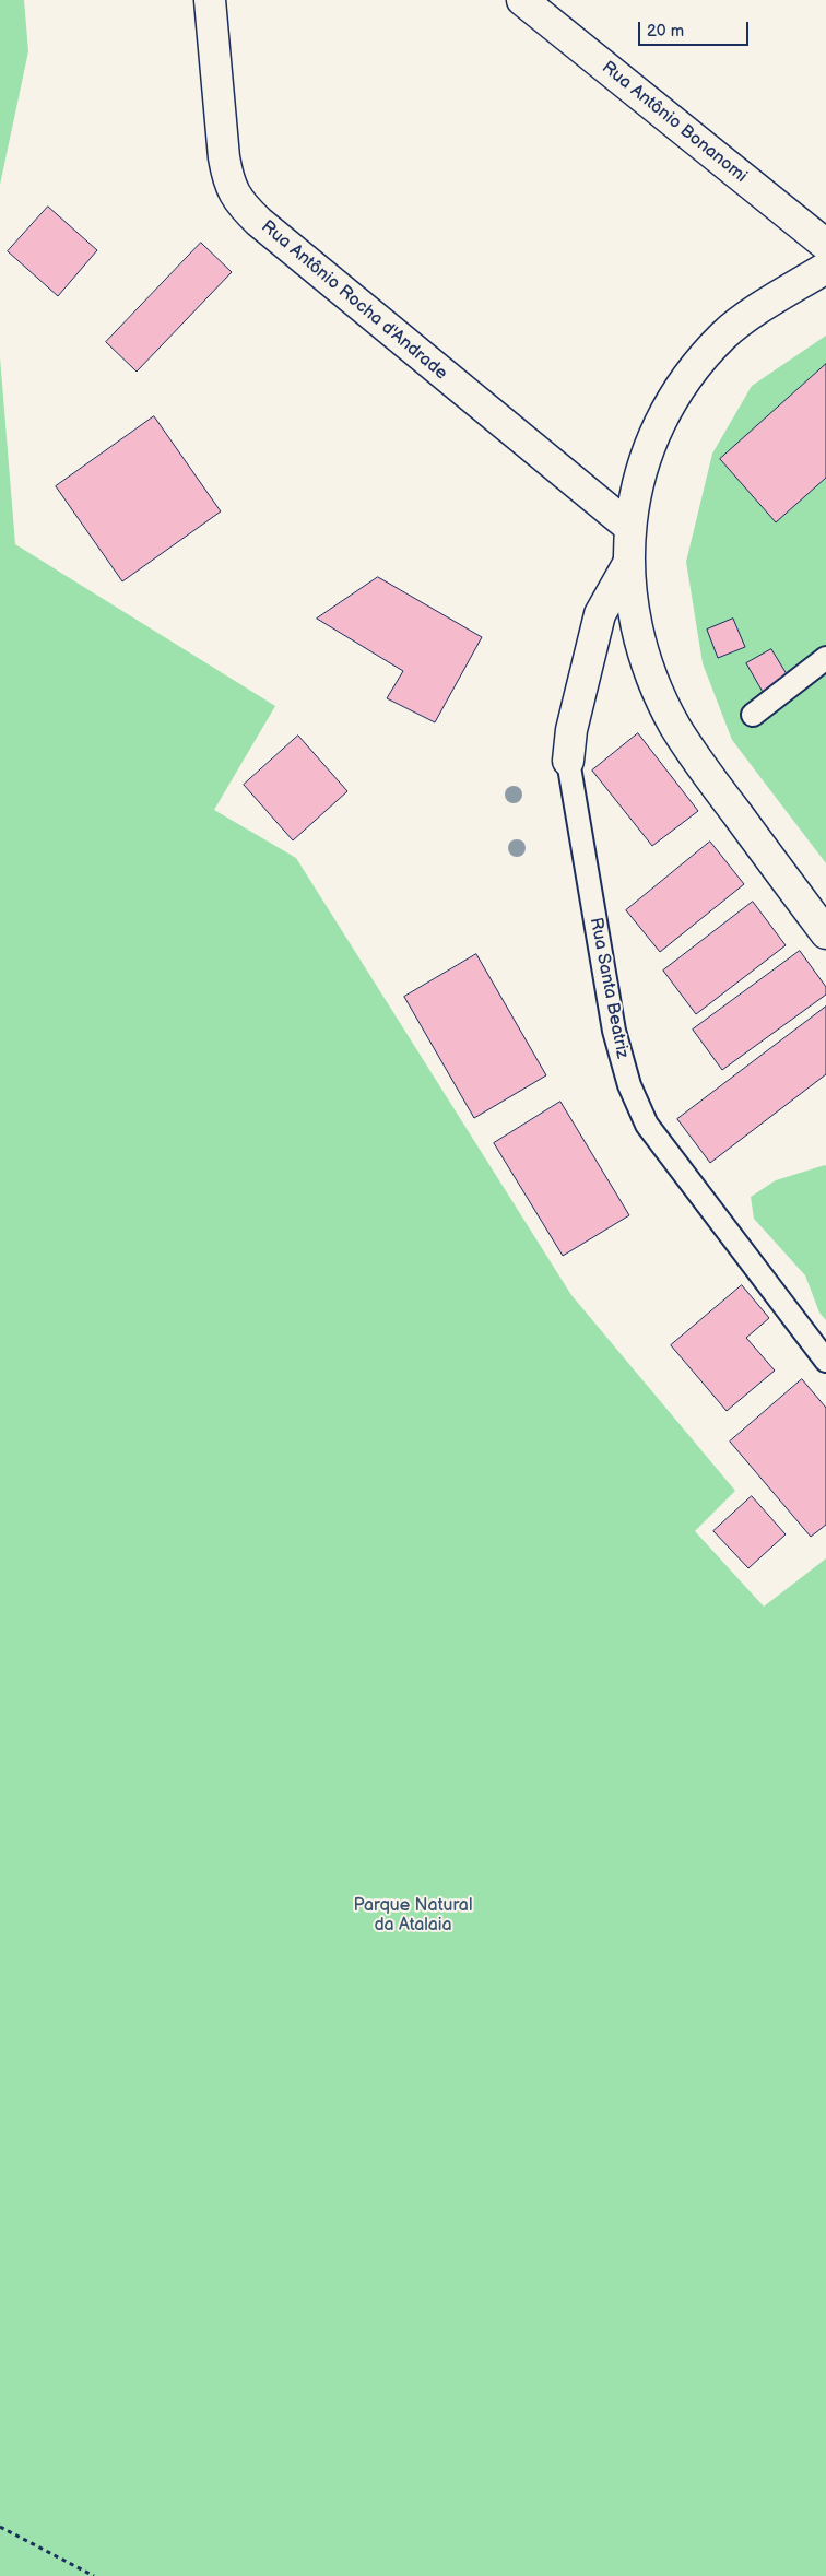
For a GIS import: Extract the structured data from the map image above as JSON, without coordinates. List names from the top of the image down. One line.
{"streets":{"street":["Rua Antônio Bonanomi","Rua Antônio Rocha d'Andrade","Rua Santa Beatriz"]},"parks":["Parque Natural da Atalaia"],"scale_bar":"20 m"}
